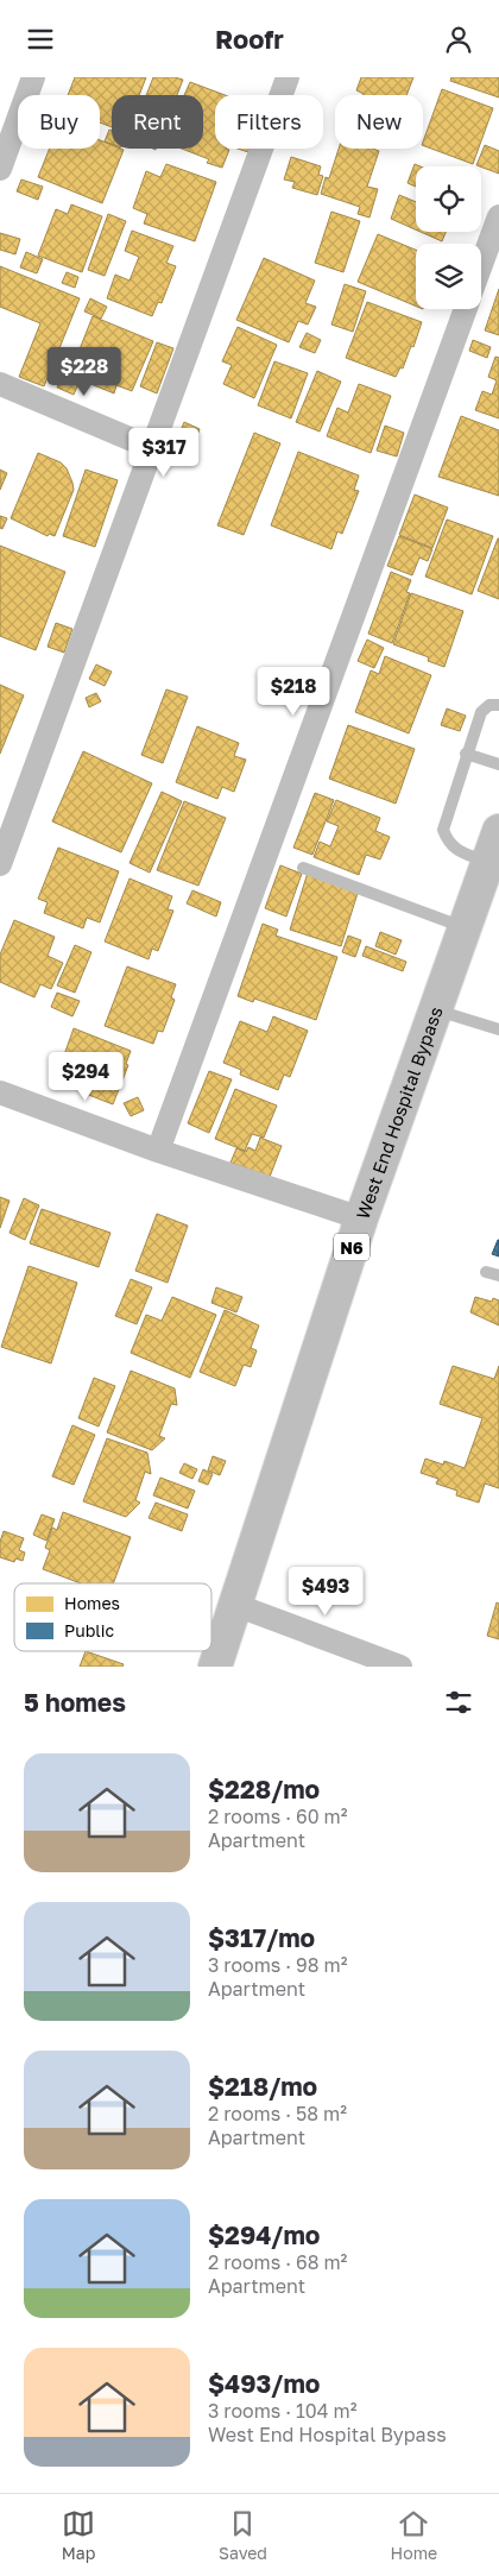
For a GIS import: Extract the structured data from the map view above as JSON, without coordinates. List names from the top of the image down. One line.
{"streets":{"highway":["West End Hospital Bypass","N6"]},"legend":["Homes","Public"],"page":{"header":"Roofr","chip":["Buy","Rent","Filters","New"],"price":["$228","$317","$218","$294","$493"],"heading":"5 homes","list":[{"name":"$228/mo","note":"2 rooms · 60 m² · Apartment"},{"name":"$317/mo","note":"3 rooms · 98 m² · Apartment"},{"name":"$218/mo","note":"2 rooms · 58 m² · Apartment"},{"name":"$294/mo","note":"2 rooms · 68 m² · Apartment"},{"name":"$493/mo","note":"3 rooms · 104 m² · West End Hospital Bypass"}],"tabs":["Map","Saved","Home"]}}
